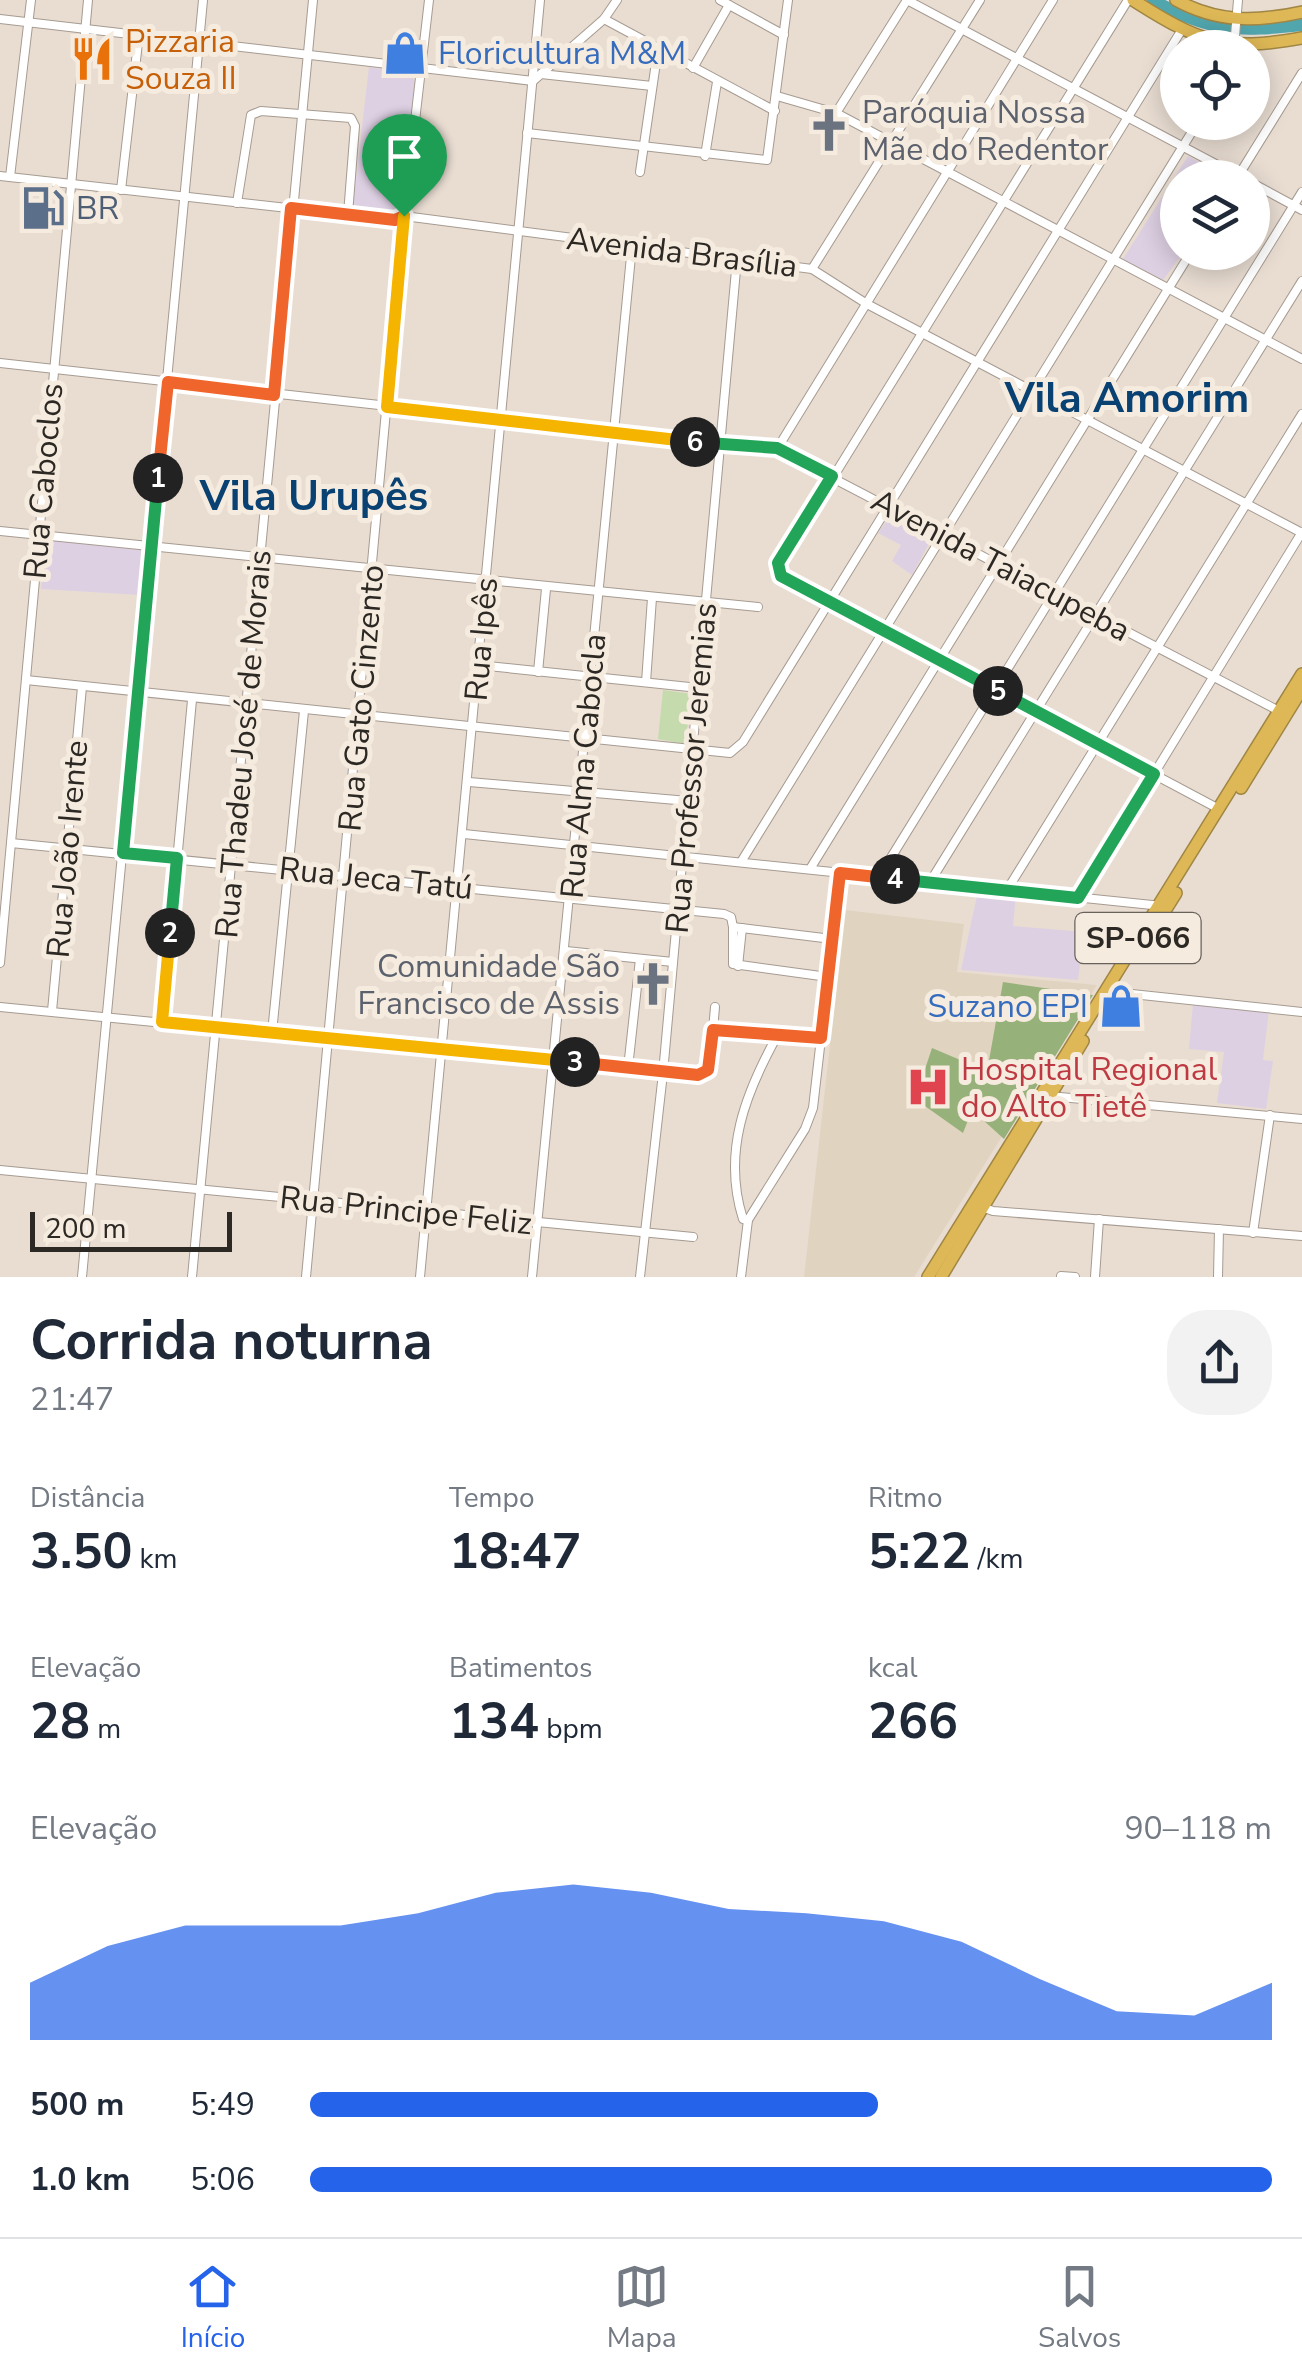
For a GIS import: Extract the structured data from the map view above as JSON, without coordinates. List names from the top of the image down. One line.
{"streets":{"highway":["SP-066"],"street":["Avenida Brasília","Rua Caboclos","Avenida Taiacupeba","Rua Ipês","Rua Gato Cinzento","Rua Thadeu José de Morais","Rua Alma Cabocla","Rua Professor Jeremias","Rua João Irente","Rua Jeca Tatú","Rua Principe Feliz"]},"crossings":[["Avenida Brasília","Rua Caboclos"],["Avenida Brasília","Rua Ipês"],["Avenida Brasília","Rua Gato Cinzento"],["Avenida Brasília","Rua Thadeu José de Morais"],["Avenida Brasília","Rua Alma Cabocla"],["Avenida Brasília","Rua Professor Jeremias"],["Rua Caboclos","Avenida Taiacupeba"],["Rua Caboclos","Rua Jeca Tatú"],["Avenida Taiacupeba","Rua Ipês"],["Avenida Taiacupeba","Rua Gato Cinzento"],["Avenida Taiacupeba","Rua Thadeu José de Morais"],["Avenida Taiacupeba","Rua Alma Cabocla"],["Avenida Taiacupeba","Rua Professor Jeremias"],["Avenida Taiacupeba","SP-066"],["Rua Ipês","Rua Jeca Tatú"],["Rua Ipês","Rua Principe Feliz"],["Rua Gato Cinzento","Rua Jeca Tatú"],["Rua Gato Cinzento","Rua Principe Feliz"],["Rua Thadeu José de Morais","Rua Jeca Tatú"],["Rua Thadeu José de Morais","Rua Principe Feliz"],["Rua Alma Cabocla","Rua Jeca Tatú"],["Rua Alma Cabocla","Rua Principe Feliz"],["Rua Professor Jeremias","Rua Jeca Tatú"],["Rua Professor Jeremias","Rua Principe Feliz"],["Rua João Irente","Rua Jeca Tatú"]],"districts":["Vila Amorim","Vila Urupês"],"places":{"shop":["Floricultura M&M","Suzano EPI"],"restaurant":["Pizzaria Souza II"],"church":["Paróquia Nossa Mãe do Redentor","Comunidade São Francisco de Assis"],"fuel station":["BR"],"hospital":["Hospital Regional do Alto Tietê"]},"scale_bar":"200 m","page":{"pins":["6","1","5","4","2","3"],"scale":"200 m","heading":["Corrida noturna","21:47"],"stats":[["Distância","3.50 km"],["Tempo","18:47"],["Ritmo","5:22 /km"],["Elevação","28 m"],["Batimentos","134 bpm"],["kcal","266"]],"chart":["Elevação","90–118 m"],"list":[{"name":"500 m","note":"5:49"},{"name":"1.0 km","note":"5:06"}],"tabs":["Início","Mapa","Salvos"]}}
